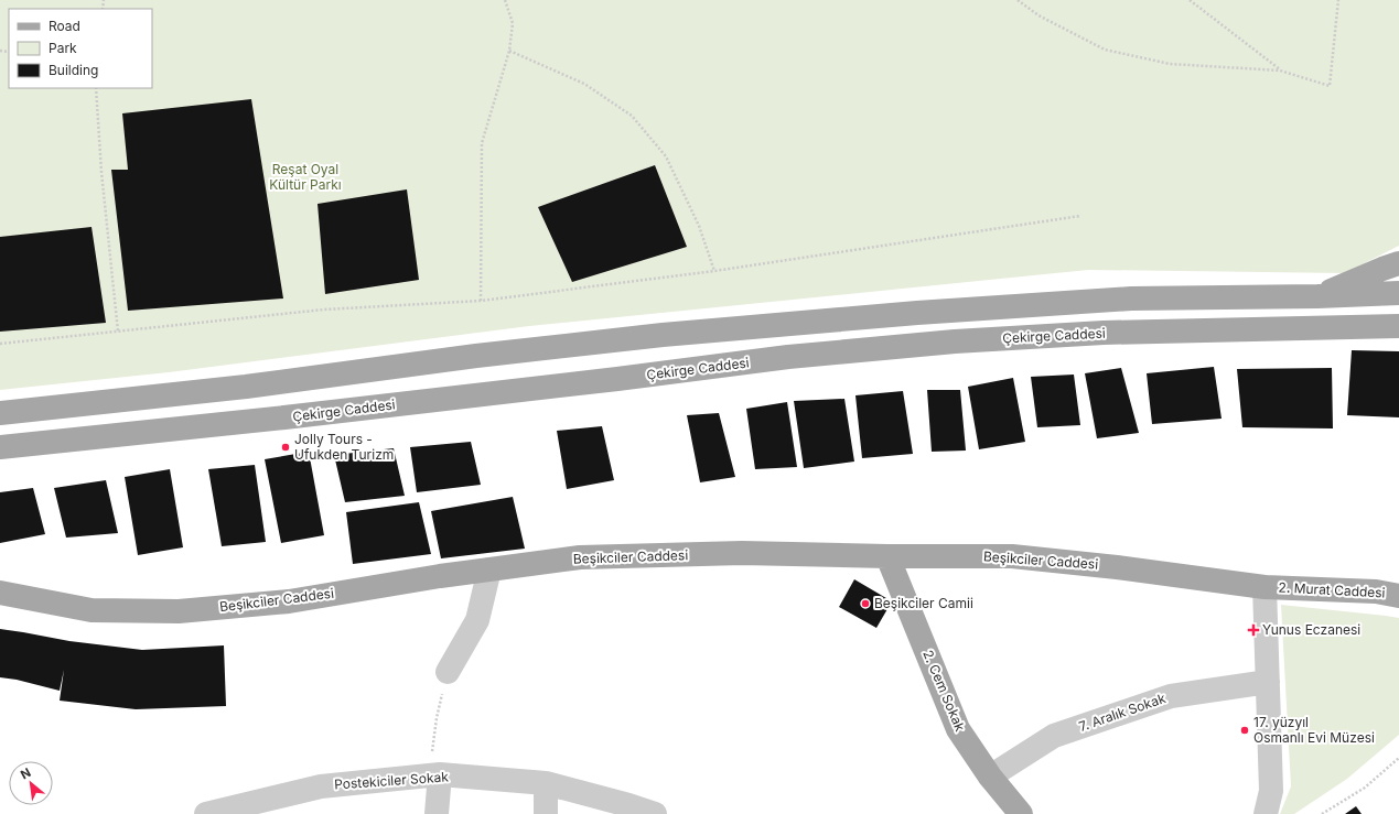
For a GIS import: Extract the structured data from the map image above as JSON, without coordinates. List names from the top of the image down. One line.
{"streets":{"main road":["Çekirge Caddesi","Beşikciler Caddesi","2. Murat Caddesi","2. Cem Sokak"],"street":["7. Aralık Sokak","Postekiciler Sokak"]},"crossings":[["Beşikciler Caddesi","2. Murat Caddesi"],["Beşikciler Caddesi","2. Cem Sokak"],["2. Cem Sokak","7. Aralık Sokak"]],"parks":["Reşat Oyal Kültür Parkı"],"places":{"other":["Jolly Tours - Ufukden Turizm","Beşikciler Camii","17. yüzyıl Osmanlı Evi Müzesi"],"health":["Yunus Eczanesi"]},"legend":["Road","Park","Building"],"north":"top left"}
